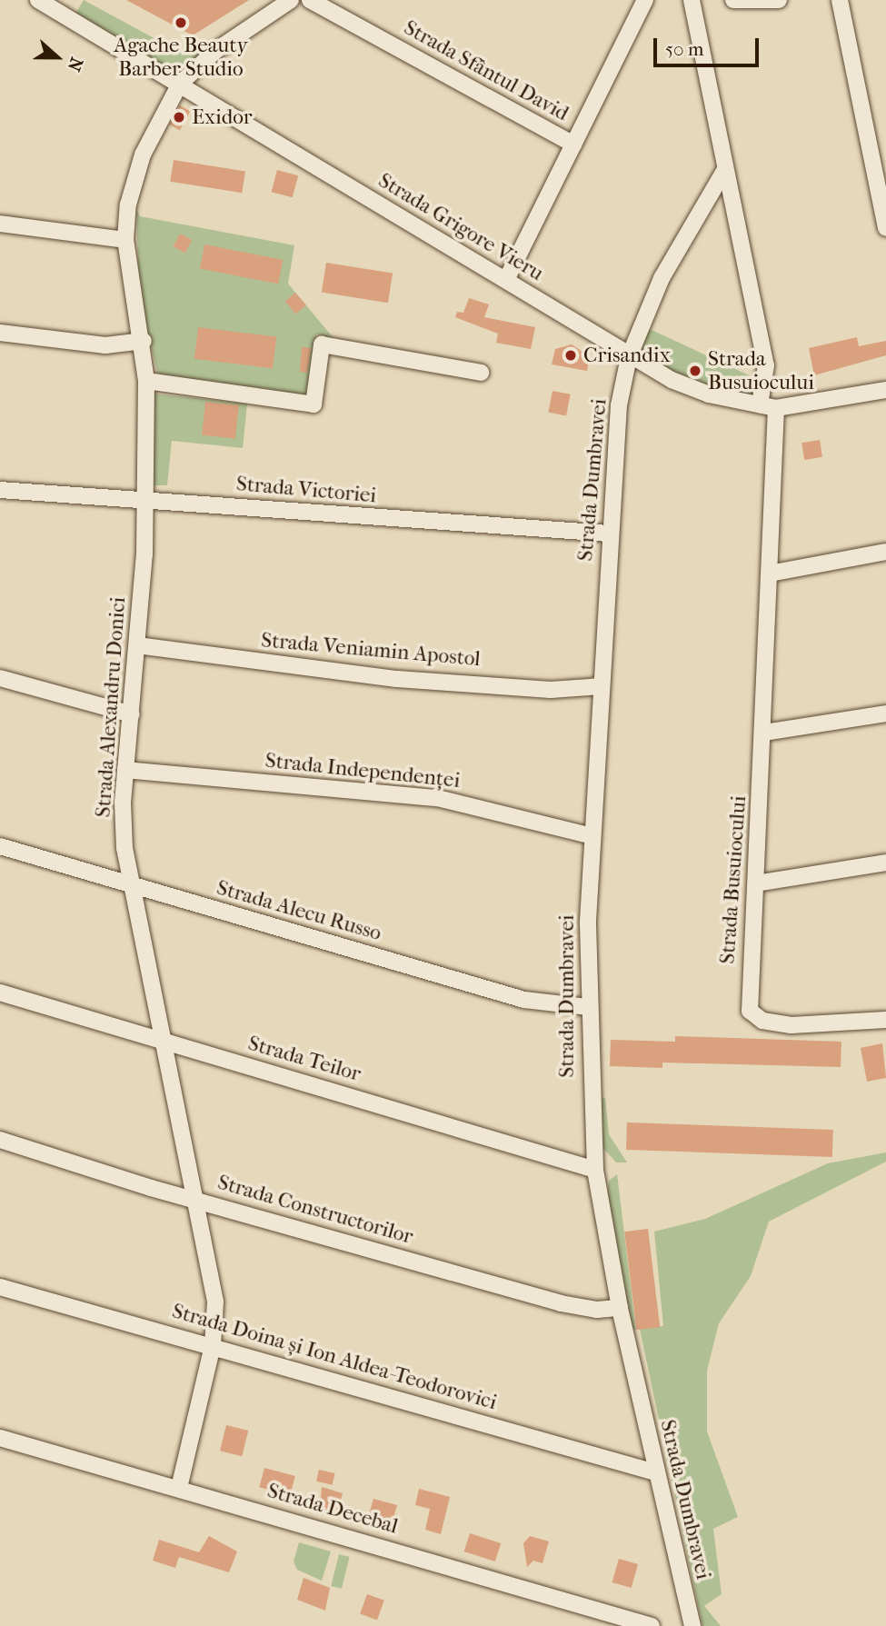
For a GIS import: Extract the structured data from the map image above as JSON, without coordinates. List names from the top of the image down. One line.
{"streets":{"street":["Strada Sfântul David","Strada Grigore Vieru","Strada Dumbravei","Strada Victoriei","Strada Veniamin Apostol","Strada Alexandru Donici","Strada Independenţei","Strada Busuiocului","Strada Alecu Russo","Strada Teilor","Strada Constructorilor","Strada Doina și Ion Aldea-Teodorovici","Strada Decebal"]},"crossings":[["Strada Grigore Vieru","Strada Dumbravei"],["Strada Grigore Vieru","Strada Alexandru Donici"],["Strada Grigore Vieru","Strada Busuiocului"],["Strada Dumbravei","Strada Victoriei"],["Strada Dumbravei","Strada Veniamin Apostol"],["Strada Dumbravei","Strada Independenţei"],["Strada Dumbravei","Strada Busuiocului"],["Strada Dumbravei","Strada Alecu Russo"],["Strada Dumbravei","Strada Teilor"],["Strada Dumbravei","Strada Constructorilor"],["Strada Dumbravei","Strada Doina și Ion Aldea-Teodorovici"],["Strada Victoriei","Strada Alexandru Donici"],["Strada Veniamin Apostol","Strada Alexandru Donici"],["Strada Alexandru Donici","Strada Independenţei"],["Strada Alexandru Donici","Strada Alecu Russo"],["Strada Alexandru Donici","Strada Teilor"],["Strada Alexandru Donici","Strada Constructorilor"],["Strada Alexandru Donici","Strada Doina și Ion Aldea-Teodorovici"],["Strada Alexandru Donici","Strada Decebal"]],"places":["Agache Beauty Barber Studio","Exidor","Crisandix","Strada Busuiocului"],"scale_bar":"50 m","north":"right"}
